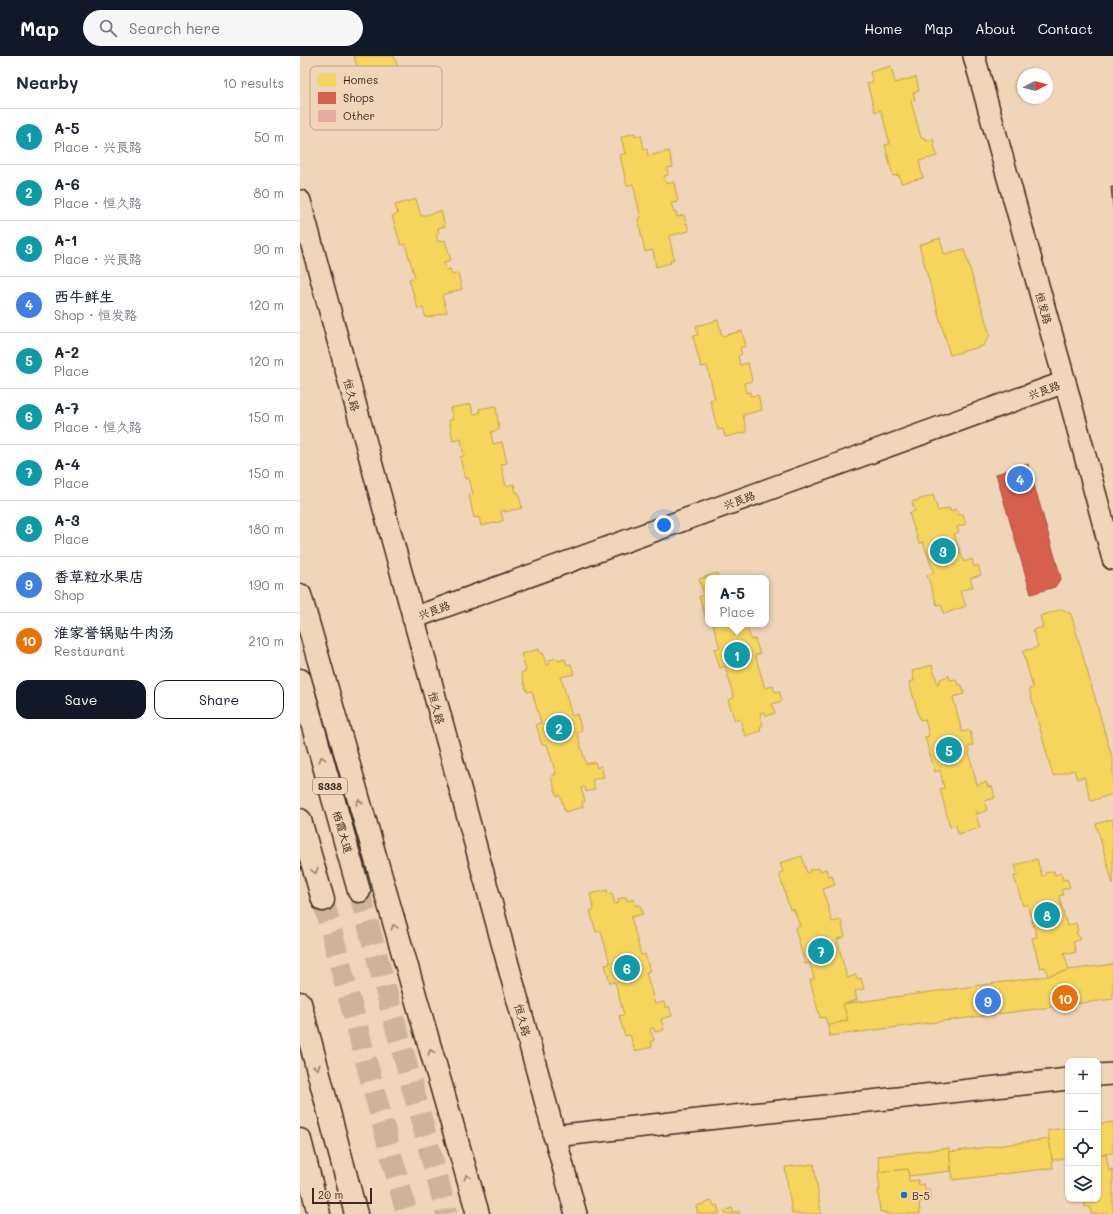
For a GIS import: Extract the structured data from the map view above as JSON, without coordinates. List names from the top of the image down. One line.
{"streets":{"main road":["S338","栖霞大道"],"street":["恒发路","兴良路","恒久路"]},"crossings":[["恒发路","兴良路"],["兴良路","恒久路"]],"places":["B-5"],"legend":["Homes","Shops","Other"],"scale_bar":"20 m","north":"right","page":{"header":"Map","search":"Search here","nav":["Home","Map","About","Contact"],"heading":["Nearby","10 results"],"list":[{"mark":"1","name":"A-5","note":"Place · 兴良路","value":"50 m"},{"mark":"2","name":"A-6","note":"Place · 恒久路","value":"80 m"},{"mark":"3","name":"A-1","note":"Place · 兴良路","value":"90 m"},{"mark":"4","name":"西牛鲜生","note":"Shop · 恒发路","value":"120 m"},{"mark":"5","name":"A-2","note":"Place","value":"120 m"},{"mark":"6","name":"A-7","note":"Place · 恒久路","value":"150 m"},{"mark":"7","name":"A-4","note":"Place","value":"150 m"},{"mark":"8","name":"A-3","note":"Place","value":"180 m"},{"mark":"9","name":"香草粒水果店","note":"Shop","value":"190 m"},{"mark":"10","name":"淮家誉锅贴牛肉汤","note":"Restaurant","value":"210 m"}],"pins":["4","3","1","2","5","8","7","6","10","9"],"popup":["A-5","Place"],"buttons":["Save","Share"],"map_buttons":["+","−"],"scale":"20 m"}}
